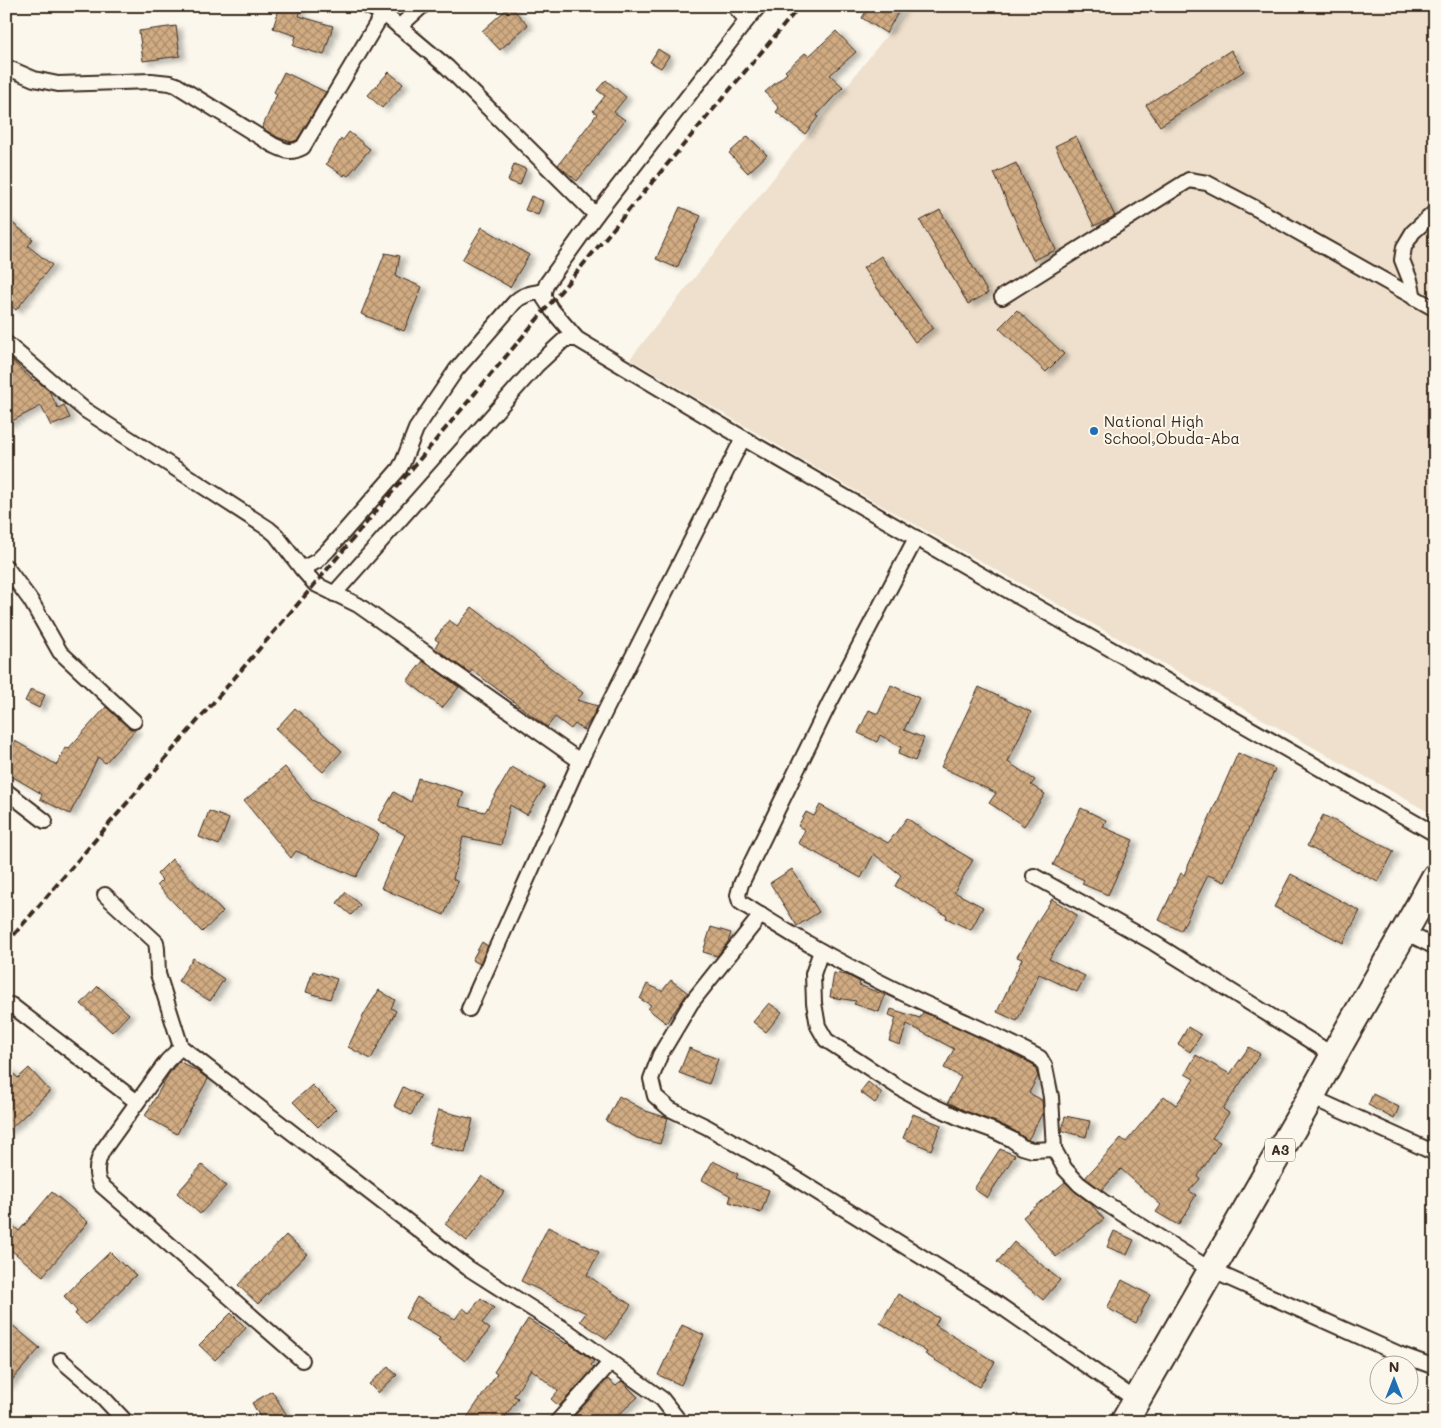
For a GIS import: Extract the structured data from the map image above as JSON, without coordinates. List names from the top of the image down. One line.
{"streets":{"highway":["A3"]},"places":["National High School,Obuda-Aba"],"north":"top"}
